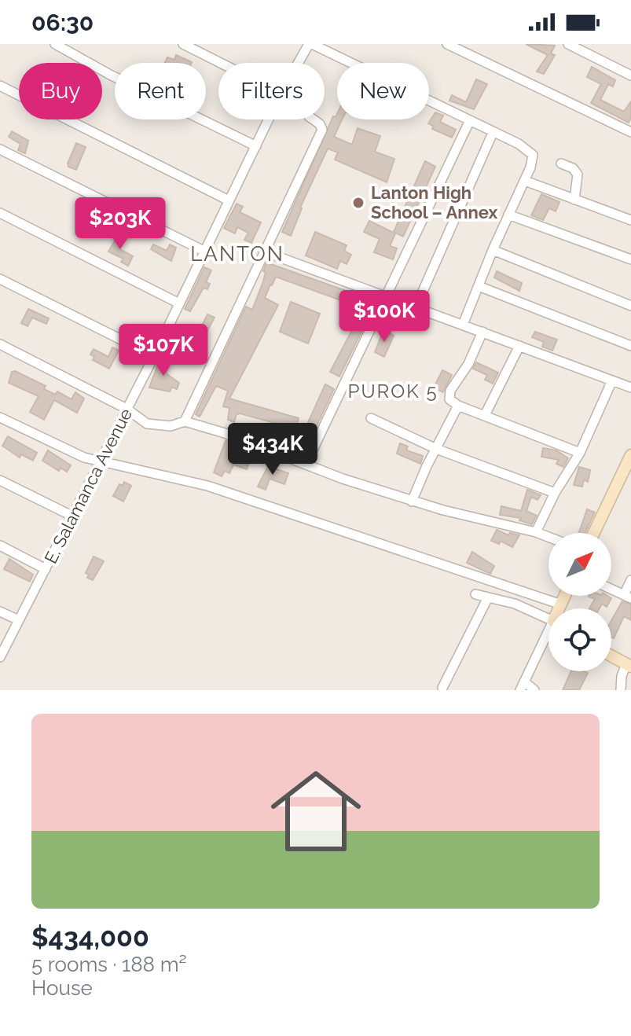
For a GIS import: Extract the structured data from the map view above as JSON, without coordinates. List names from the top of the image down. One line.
{"streets":{"street":["E. Salamanca Avenue"]},"districts":["LANTON","PUROK 5"],"places":["Lanton High School – Annex"],"north":"top right","page":{"status":"06:30","chip":["Buy","Rent","Filters","New"],"price":["$203K","$100K","$107K","$434K"],"list":[{"name":"$434,000","note":"5 rooms · 188 m² · House"}]}}
